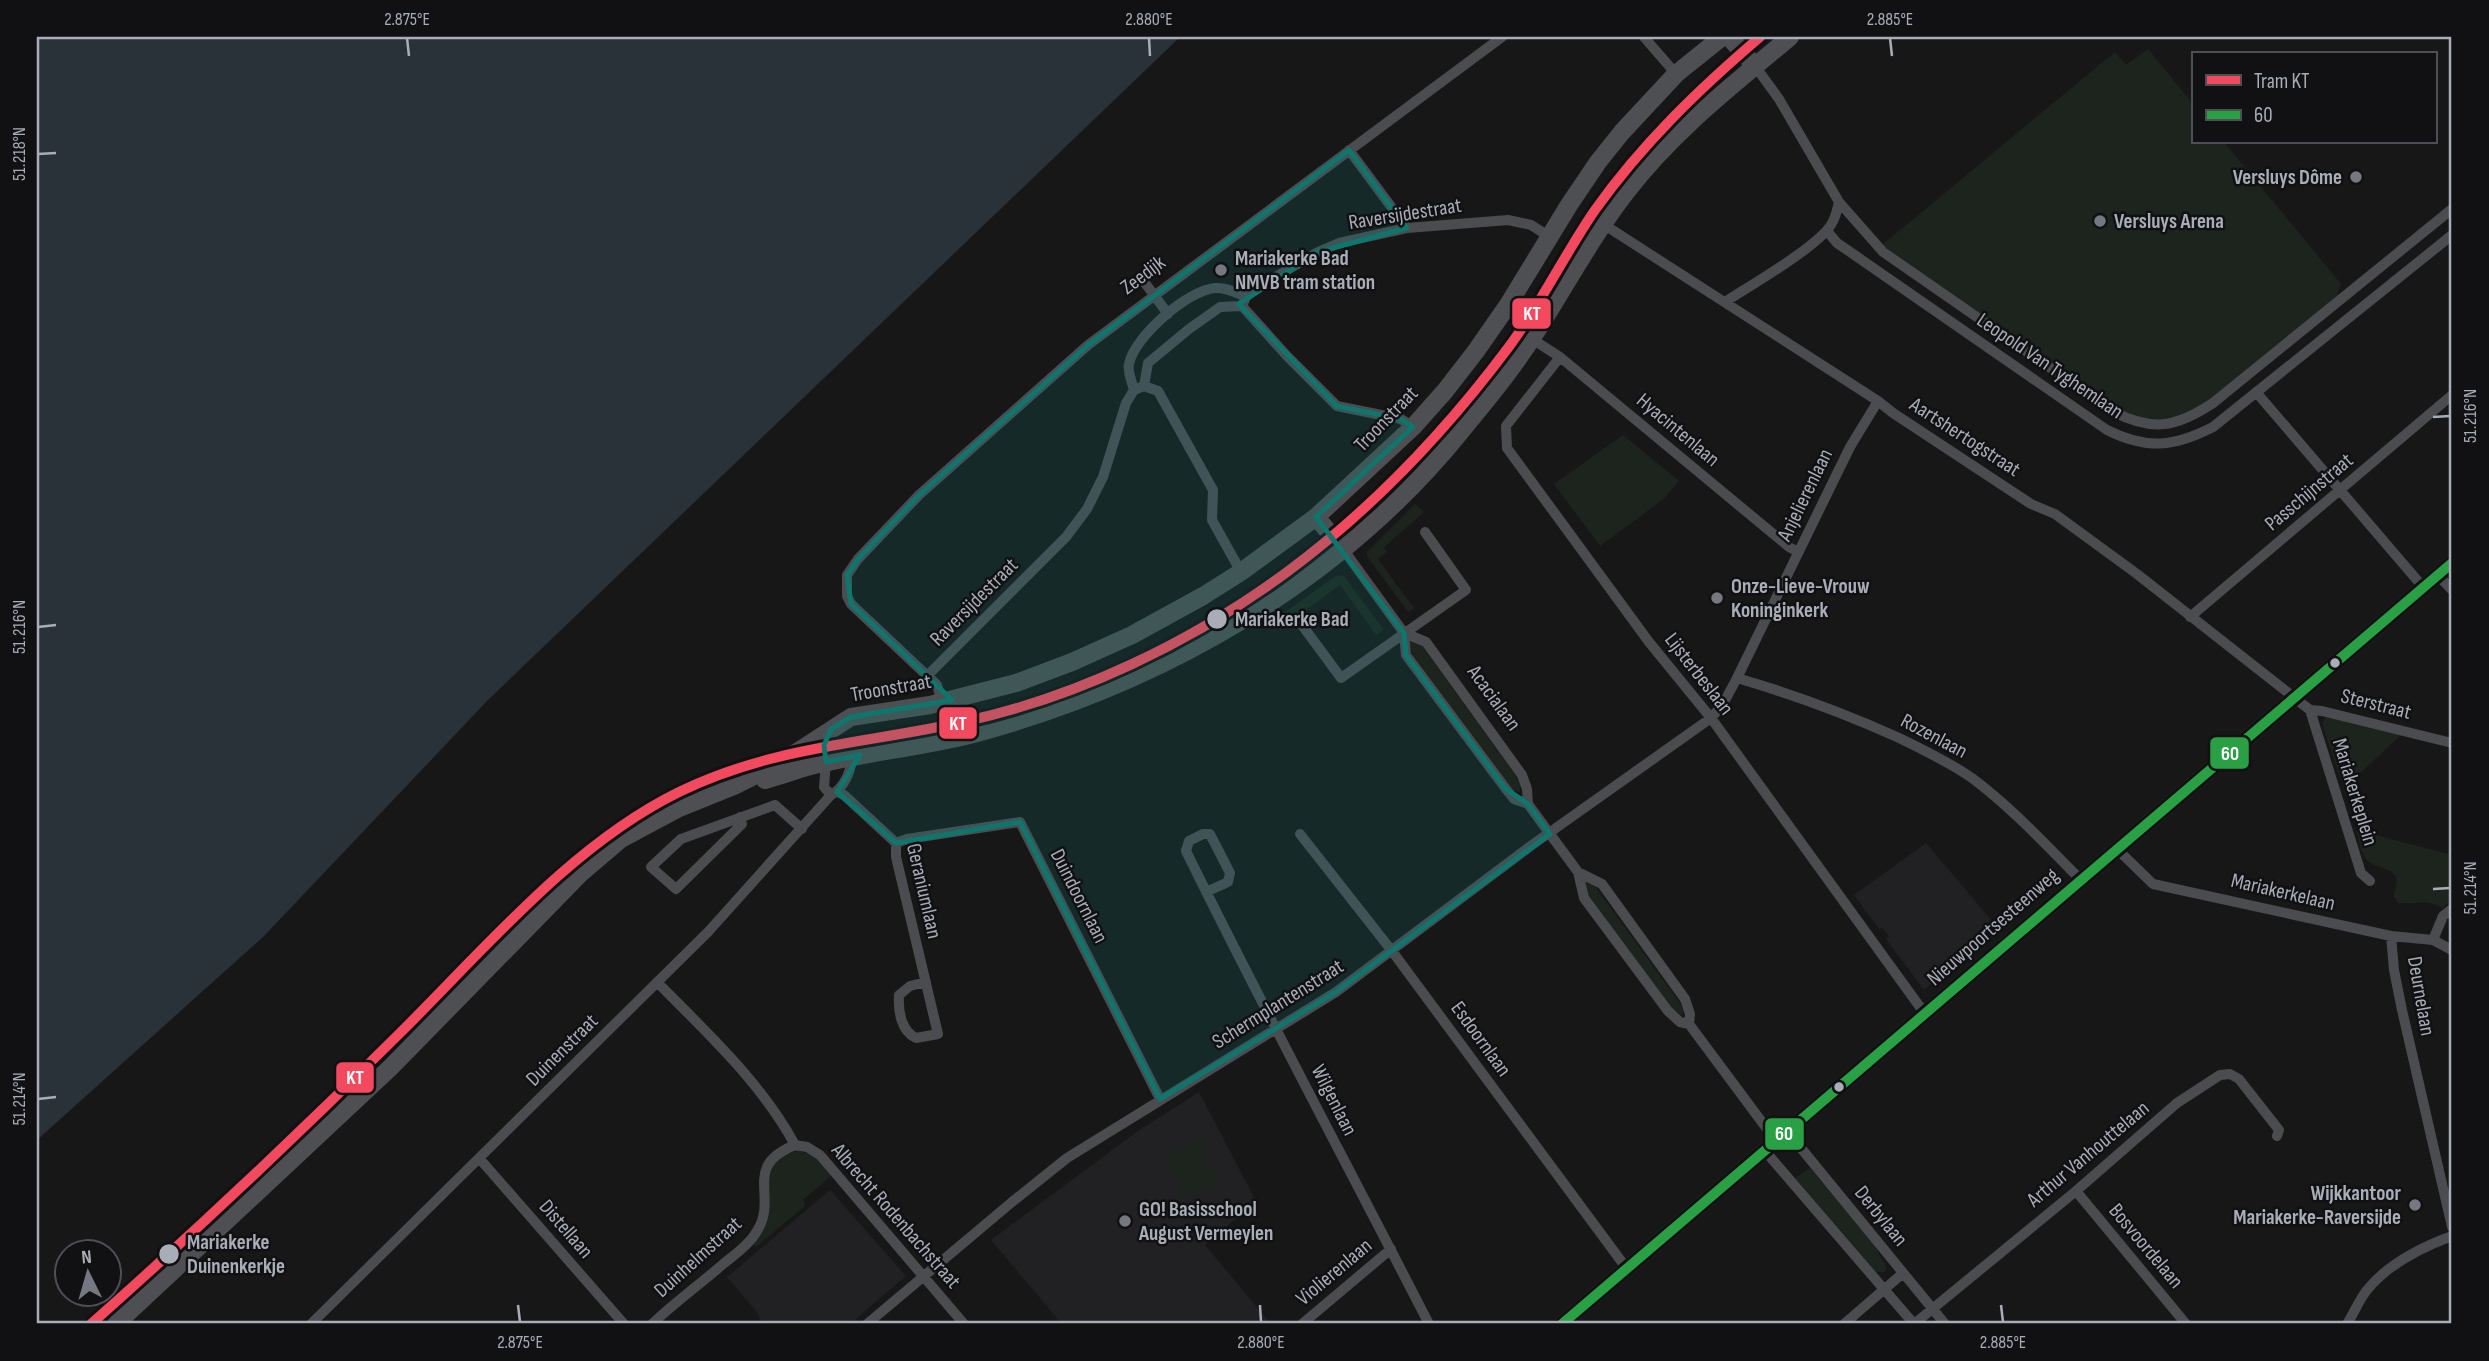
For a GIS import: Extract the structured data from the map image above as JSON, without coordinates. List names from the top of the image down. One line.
{"streets":{"main road":["Troonstraat","Acacialaan","Nieuwpoortsesteenweg"],"street":["Raversijdestraat","Zeedijk","Leopold Van Tyghemlaan","Hyacintenlaan","Aartshertogstraat","Passchijnstraat","Anjelierenlaan","Lijsterbeslaan","Sterstraat","Rozenlaan","Mariakerkeplein","Geraniumlaan","Mariakerkelaan","Duindoornlaan","Deurnelaan","Schermplantenstraat","Esdoornlaan","Duinenstraat","Wilgenlaan","Arthur Vanhouttelaan","Albrecht Rodenbachstraat","Derbylaan","Distellaan","Bosvoordelaan","Duinhelmstraat","Violierenlaan"]},"crossings":[["Raversijdestraat","Zeedijk"],["Raversijdestraat","Troonstraat"],["Troonstraat","Acacialaan"],["Hyacintenlaan","Anjelierenlaan"],["Hyacintenlaan","Lijsterbeslaan"],["Aartshertogstraat","Passchijnstraat"],["Aartshertogstraat","Anjelierenlaan"],["Aartshertogstraat","Sterstraat"],["Aartshertogstraat","Nieuwpoortsesteenweg"],["Anjelierenlaan","Lijsterbeslaan"],["Anjelierenlaan","Rozenlaan"],["Anjelierenlaan","Schermplantenstraat"],["Lijsterbeslaan","Nieuwpoortsesteenweg"],["Lijsterbeslaan","Schermplantenstraat"],["Acacialaan","Nieuwpoortsesteenweg"],["Acacialaan","Schermplantenstraat"],["Acacialaan","Derbylaan"],["Sterstraat","Mariakerkeplein"],["Sterstraat","Nieuwpoortsesteenweg"],["Rozenlaan","Nieuwpoortsesteenweg"],["Geraniumlaan","Duindoornlaan"],["Geraniumlaan","Duinenstraat"],["Mariakerkelaan","Nieuwpoortsesteenweg"],["Mariakerkelaan","Deurnelaan"],["Duindoornlaan","Schermplantenstraat"],["Nieuwpoortsesteenweg","Esdoornlaan"],["Nieuwpoortsesteenweg","Derbylaan"],["Schermplantenstraat","Esdoornlaan"],["Schermplantenstraat","Wilgenlaan"],["Schermplantenstraat","Albrecht Rodenbachstraat"],["Duinenstraat","Distellaan"],["Wilgenlaan","Violierenlaan"],["Arthur Vanhouttelaan","Derbylaan"],["Arthur Vanhouttelaan","Bosvoordelaan"],["Albrecht Rodenbachstraat","Duinhelmstraat"]],"places":["Versluys Dôme","Versluys Arena","Mariakerke Bad NMVB tram station","Onze-Lieve-Vrouw Koninginkerk","Mariakerke Bad","Wijkkantoor Mariakerke-Raversijde","GO! Basisschool August Vermeylen","Mariakerke Duinenkerkje"],"lines":["tram line KT","transit line 60"],"legend":["Tram KT","60"],"north":"top","coordinates":["2.875°E","2.880°E","2.885°E","51.218°N","51.216°N","51.214°N"]}
